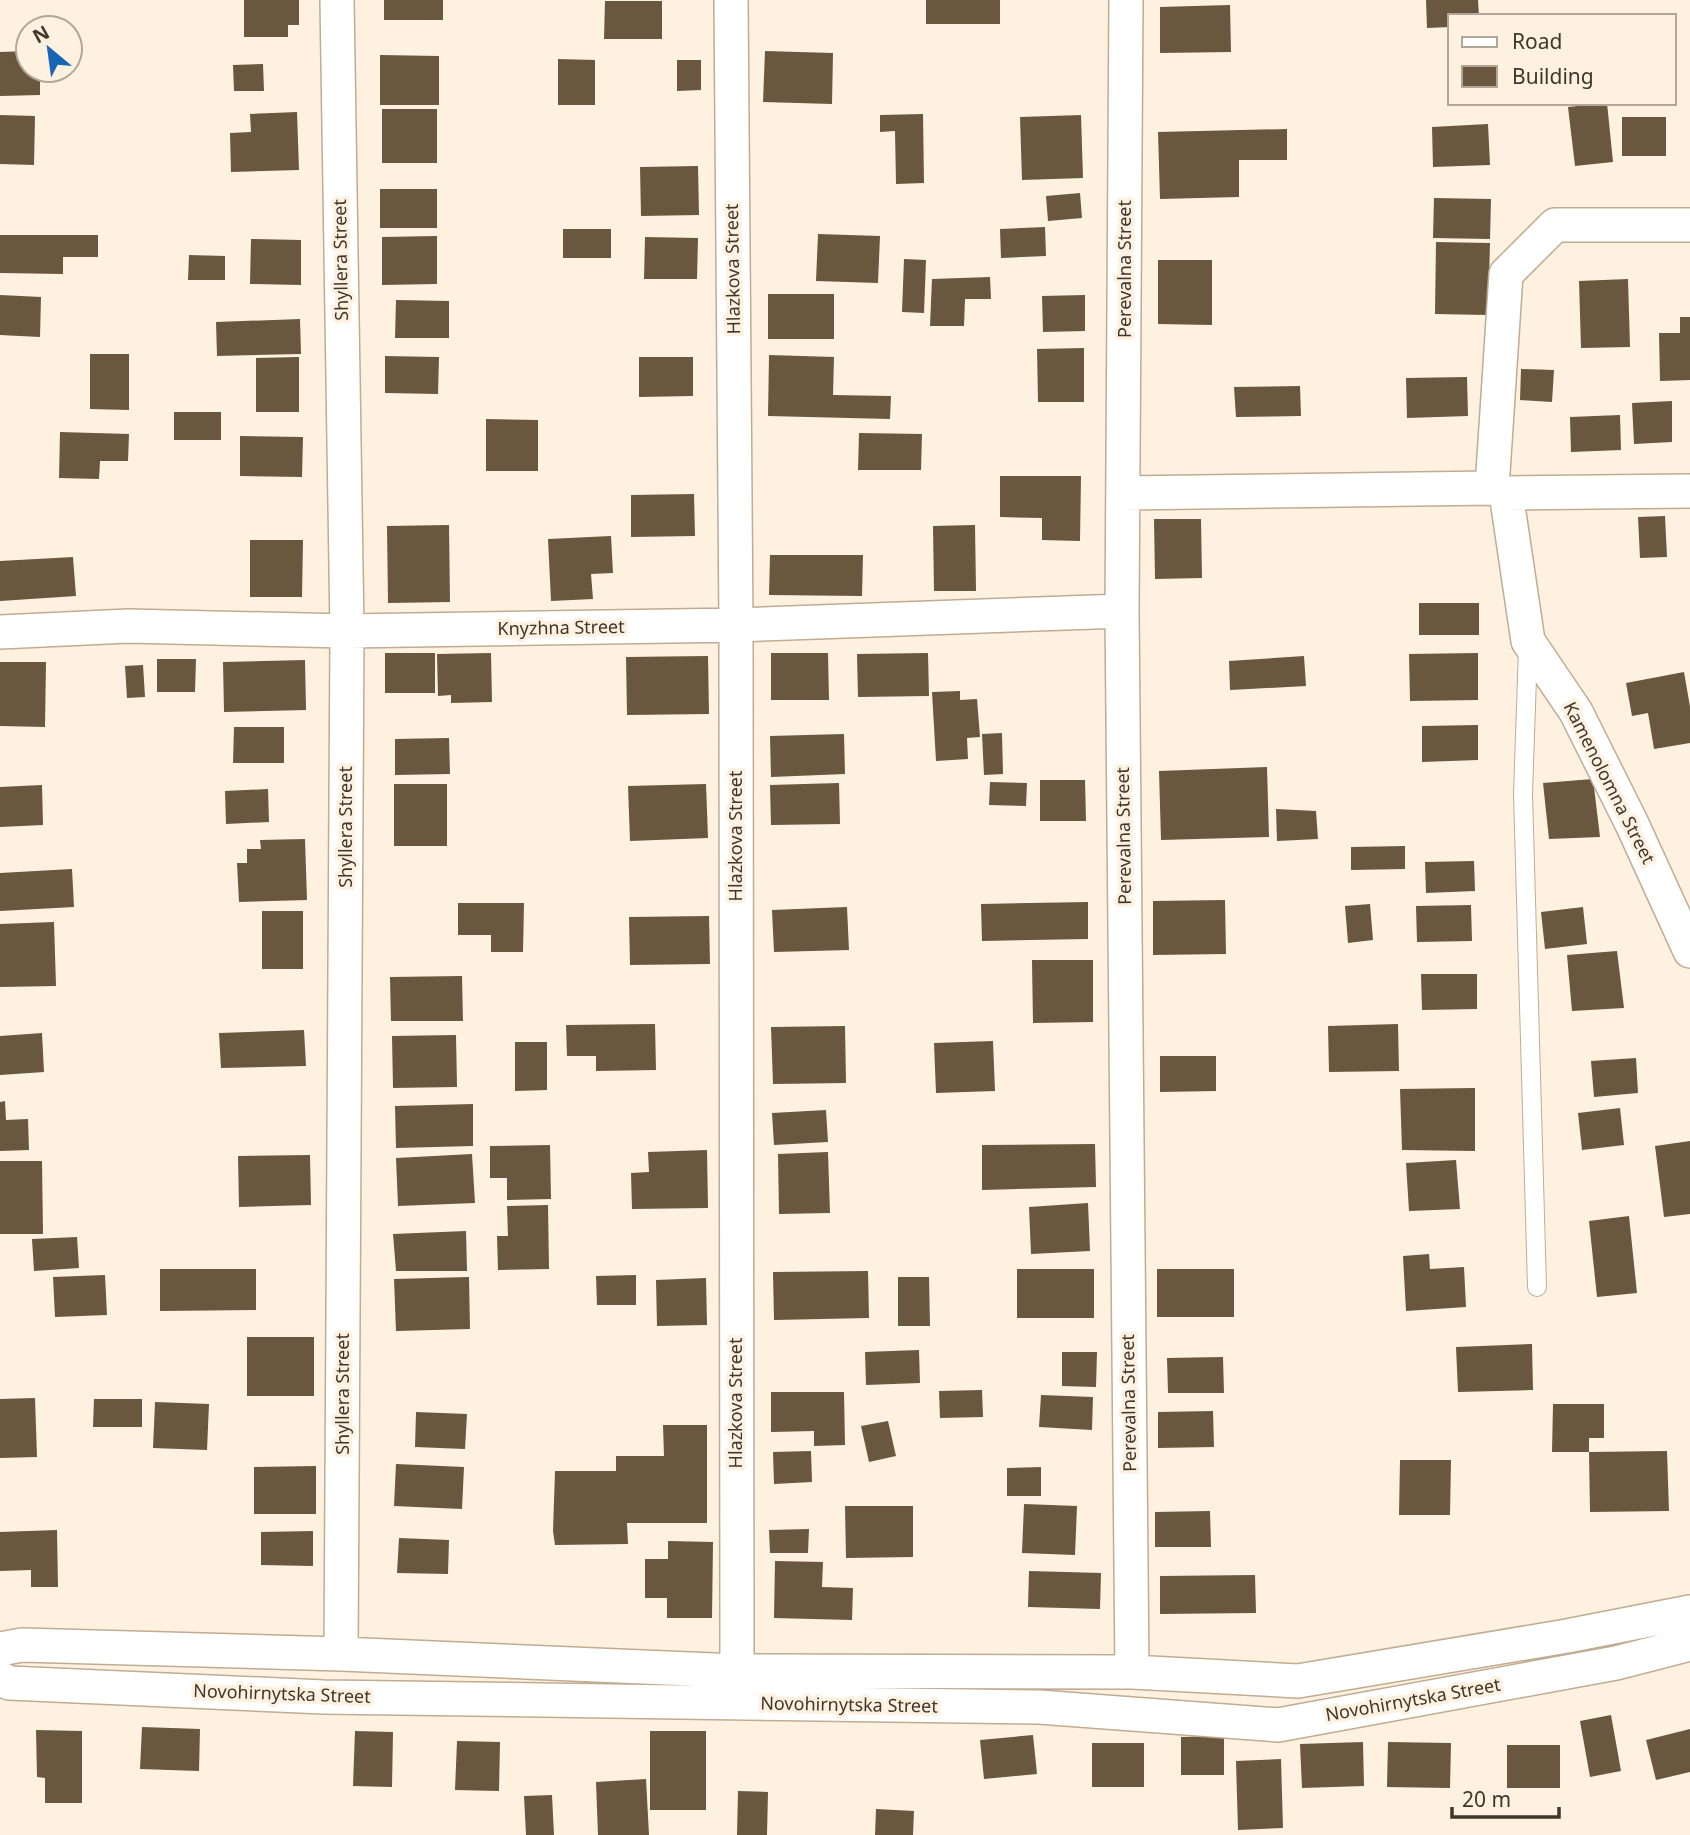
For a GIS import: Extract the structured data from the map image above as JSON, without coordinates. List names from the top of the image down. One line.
{"streets":{"street":["Shyllera Street","Hlazkova Street","Perevalna Street","Knyzhna Street","Kamenolomna Street","Novohirnytska Street"]},"crossings":[["Shyllera Street","Knyzhna Street"],["Shyllera Street","Novohirnytska Street"],["Hlazkova Street","Knyzhna Street"],["Hlazkova Street","Novohirnytska Street"],["Perevalna Street","Knyzhna Street"],["Perevalna Street","Novohirnytska Street"]],"legend":["Road","Building"],"scale_bar":"20 m","north":"top left"}
